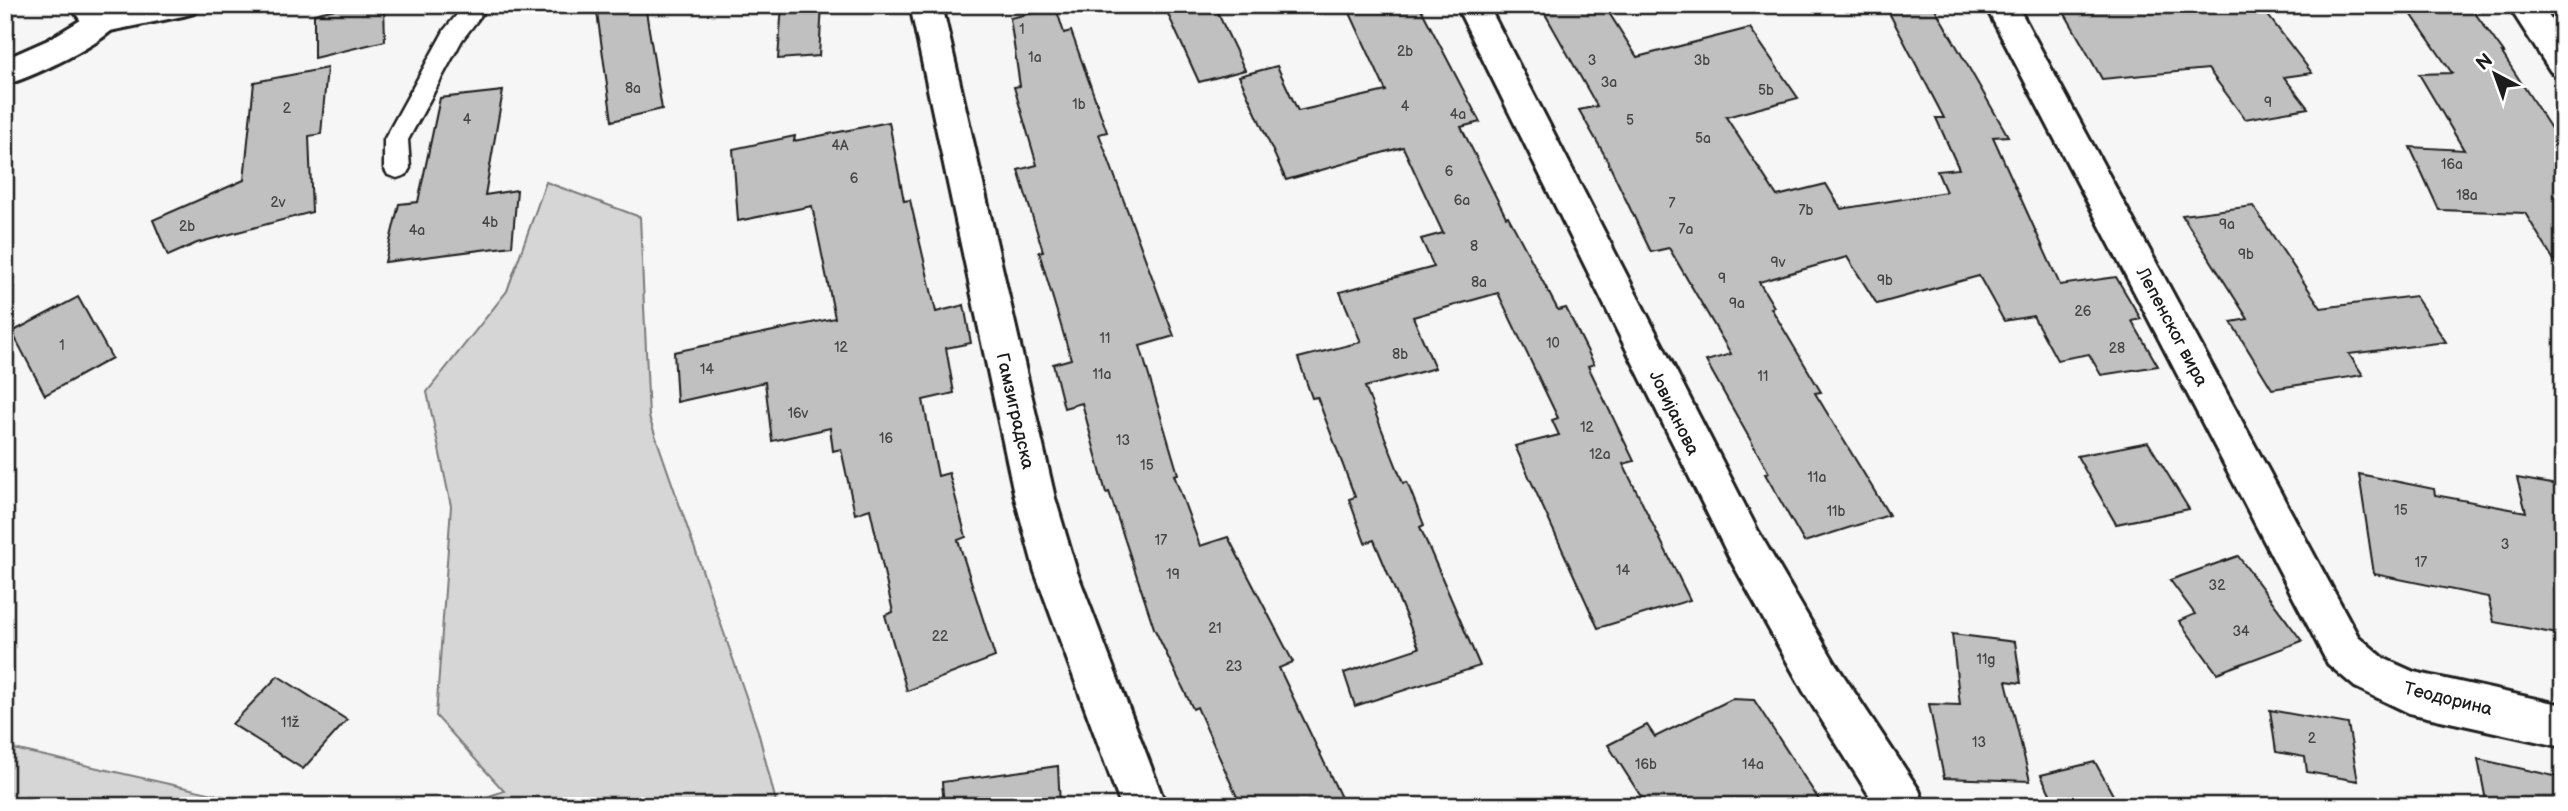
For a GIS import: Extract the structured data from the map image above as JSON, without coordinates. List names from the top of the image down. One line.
{"streets":{"street":["Лепенског вира","Гамзиградска","Јовијанова","Теодорина"]},"crossings":[["Лепенског вира","Теодорина"]],"house_numbers":["1","2b","1a","3","3b","3a","8a","5b","9","1b","4","2","4a","4","5","5a","4A","16a","6","6","18a","6a","2v","7","7b","4b","9a","2b","7a","4a","8","9b","9v","9","9b","8a","9a","26","11","10","1","12","28","8b","14","11a","11","16v","12","16","13","12a","15","11a","15","11b","17","3","17","14","19","32","21","34","22","11g","23","11ž","2","13","16b","14a"],"north":"top left"}
